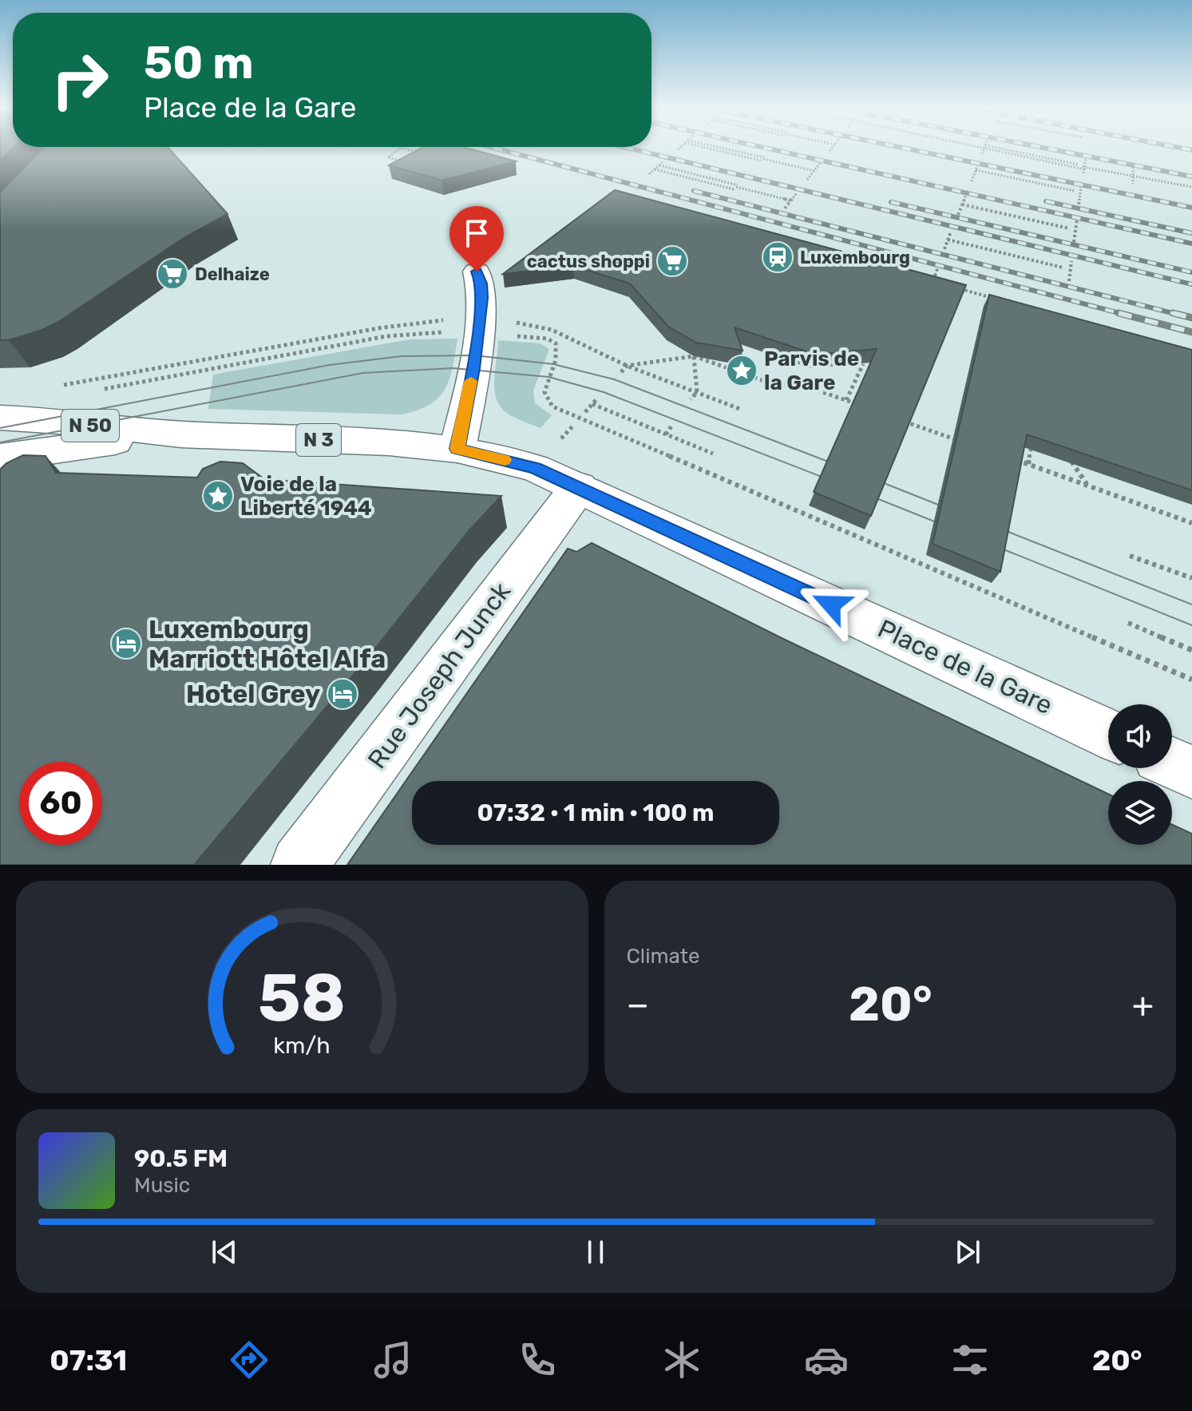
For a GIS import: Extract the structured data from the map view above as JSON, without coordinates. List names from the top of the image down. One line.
{"streets":{"main road":["N 50","N 3","Place de la Gare","Rue Joseph Junck"]},"crossings":[["N 50","N 3"],["N 50","Place de la Gare"],["N 3","Place de la Gare"],["Place de la Gare","Rue Joseph Junck"]],"places":{"station":["Luxembourg"],"supermarket":["cactus shoppi","Delhaize"],"place":["Parvis de la Gare","Voie de la Liberté 1944"],"hotel":["Luxembourg Marriott Hôtel Alfa","Hotel Grey"]},"page":{"turn":["50 m","Place de la Gare"],"limit":"60","trip":"07:32 · 1 min · 100 m","tile":"Climate","heat":["−","20°","+"],"song":["90.5 FM","Music"],"tabs":["07:31","20°"],"gauge":["58","km/h"]}}
